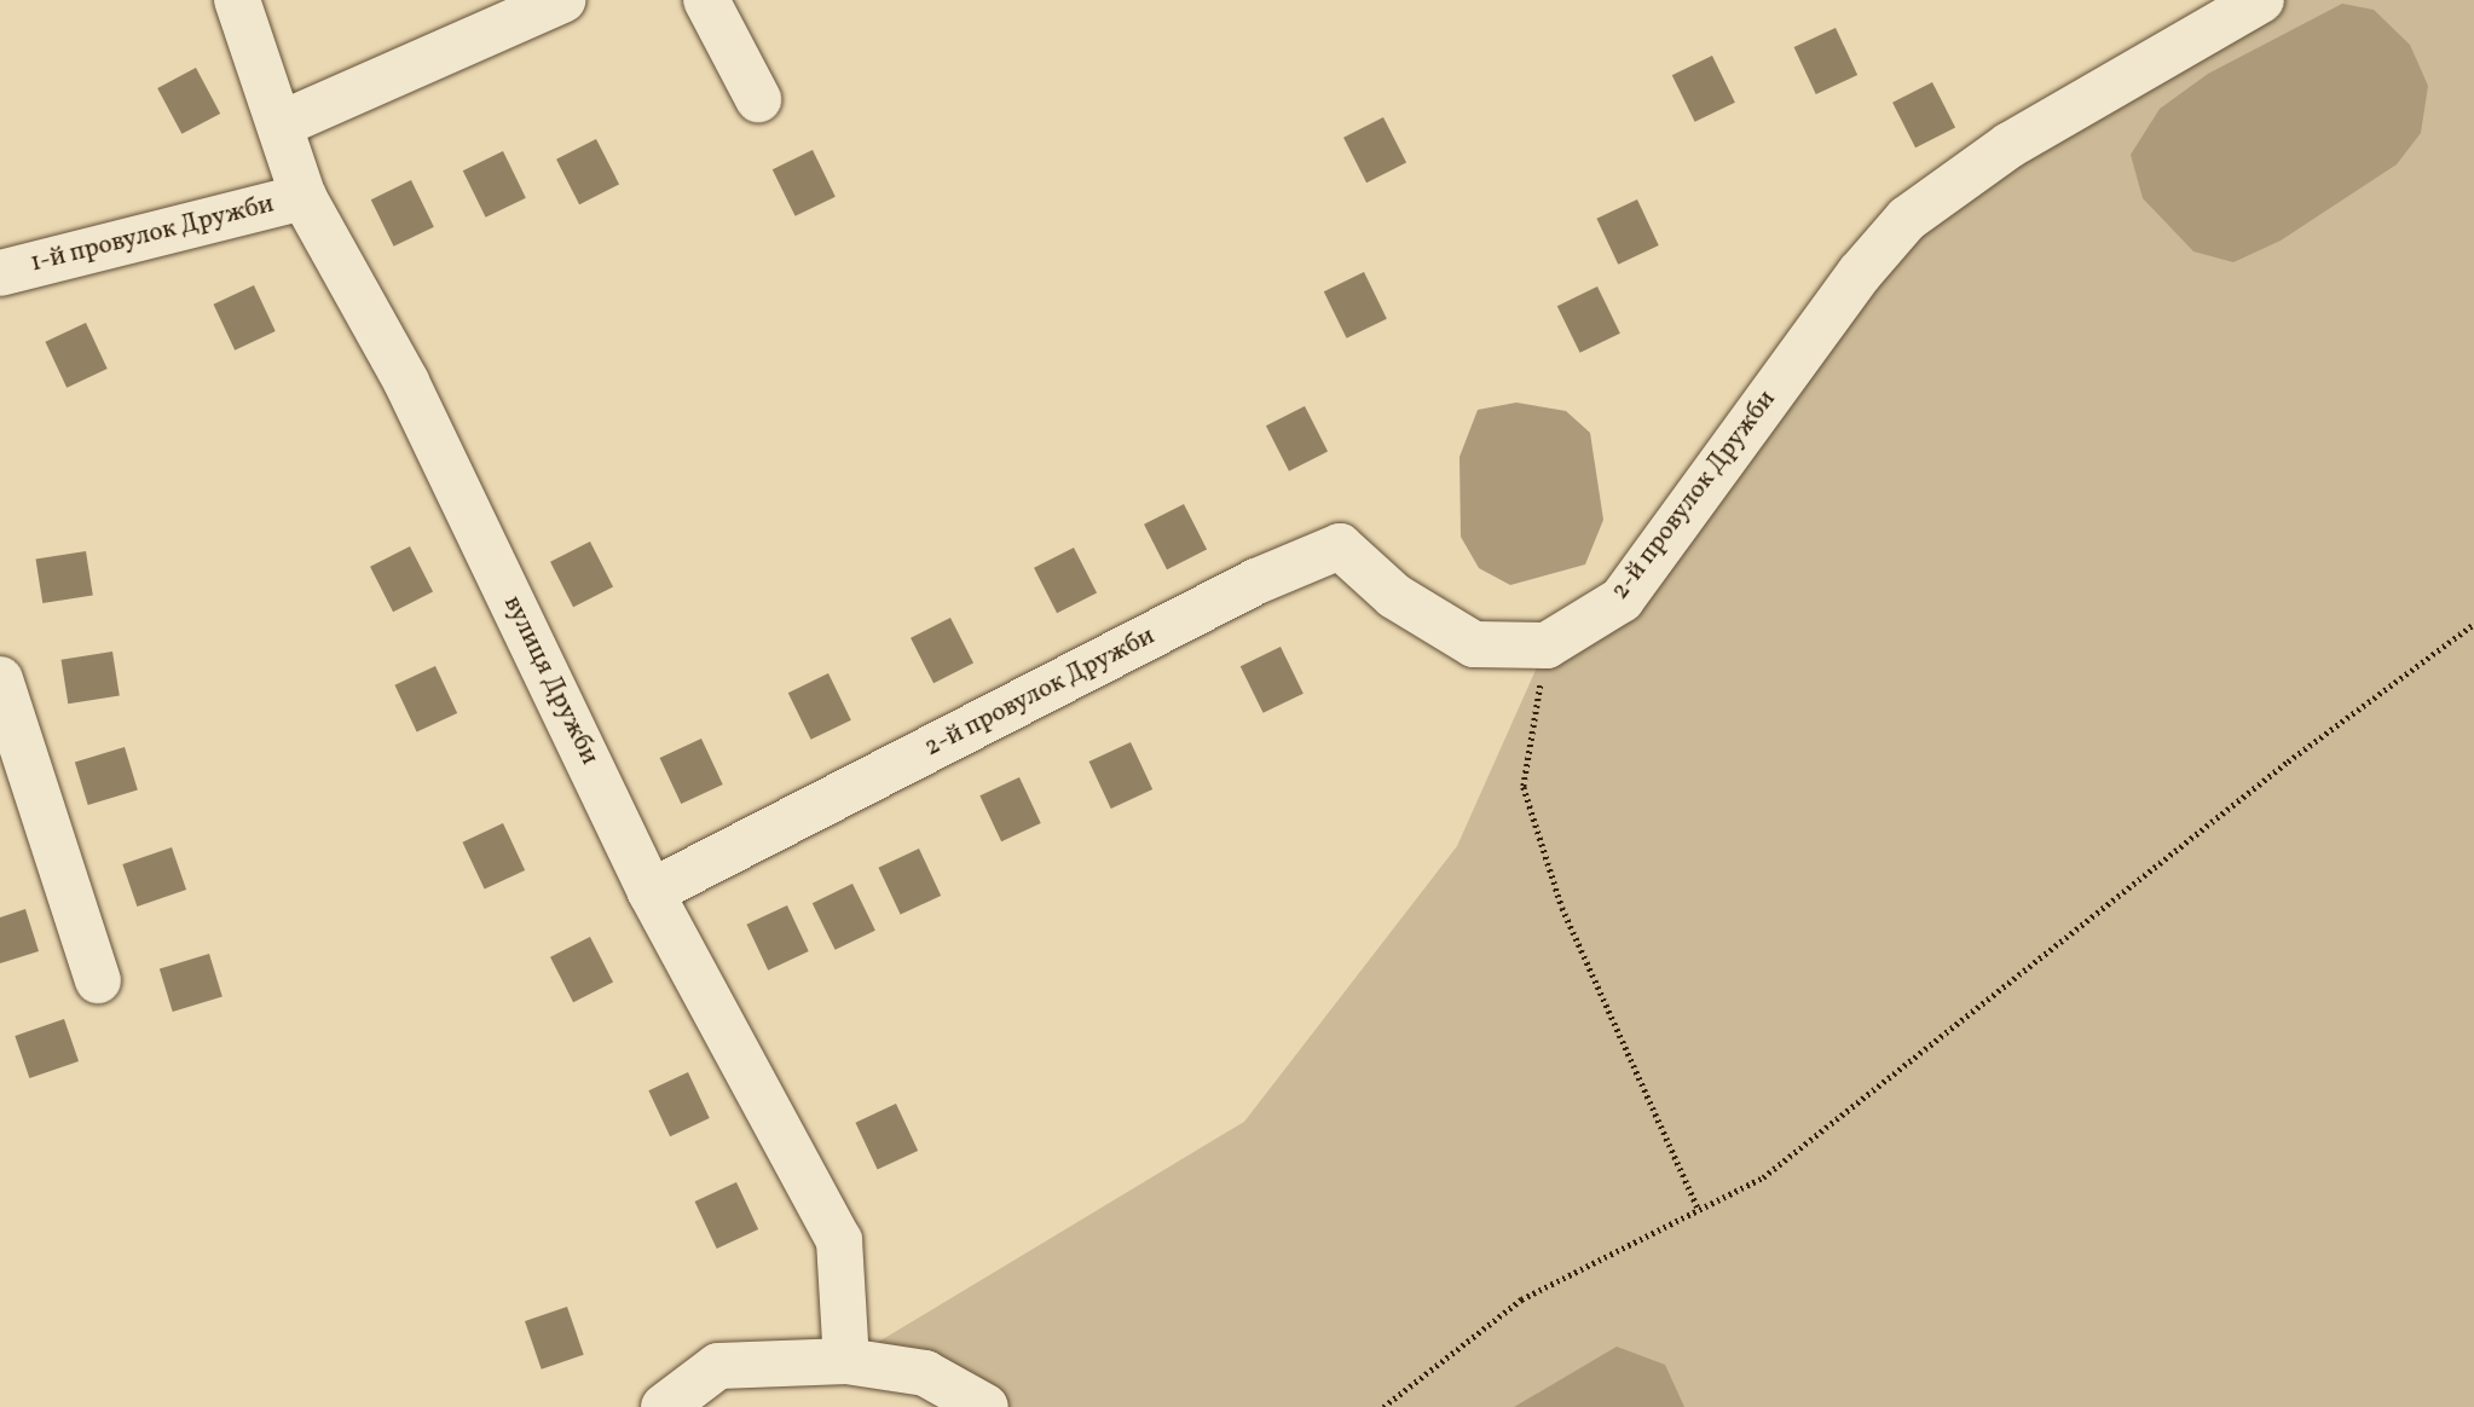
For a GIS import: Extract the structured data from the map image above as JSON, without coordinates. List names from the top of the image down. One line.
{"streets":{"street":["1-й провулок Дружби","2-й провулок Дружби","вулиця Дружби"]},"crossings":[["1-й провулок Дружби","вулиця Дружби"],["2-й провулок Дружби","вулиця Дружби"]]}
